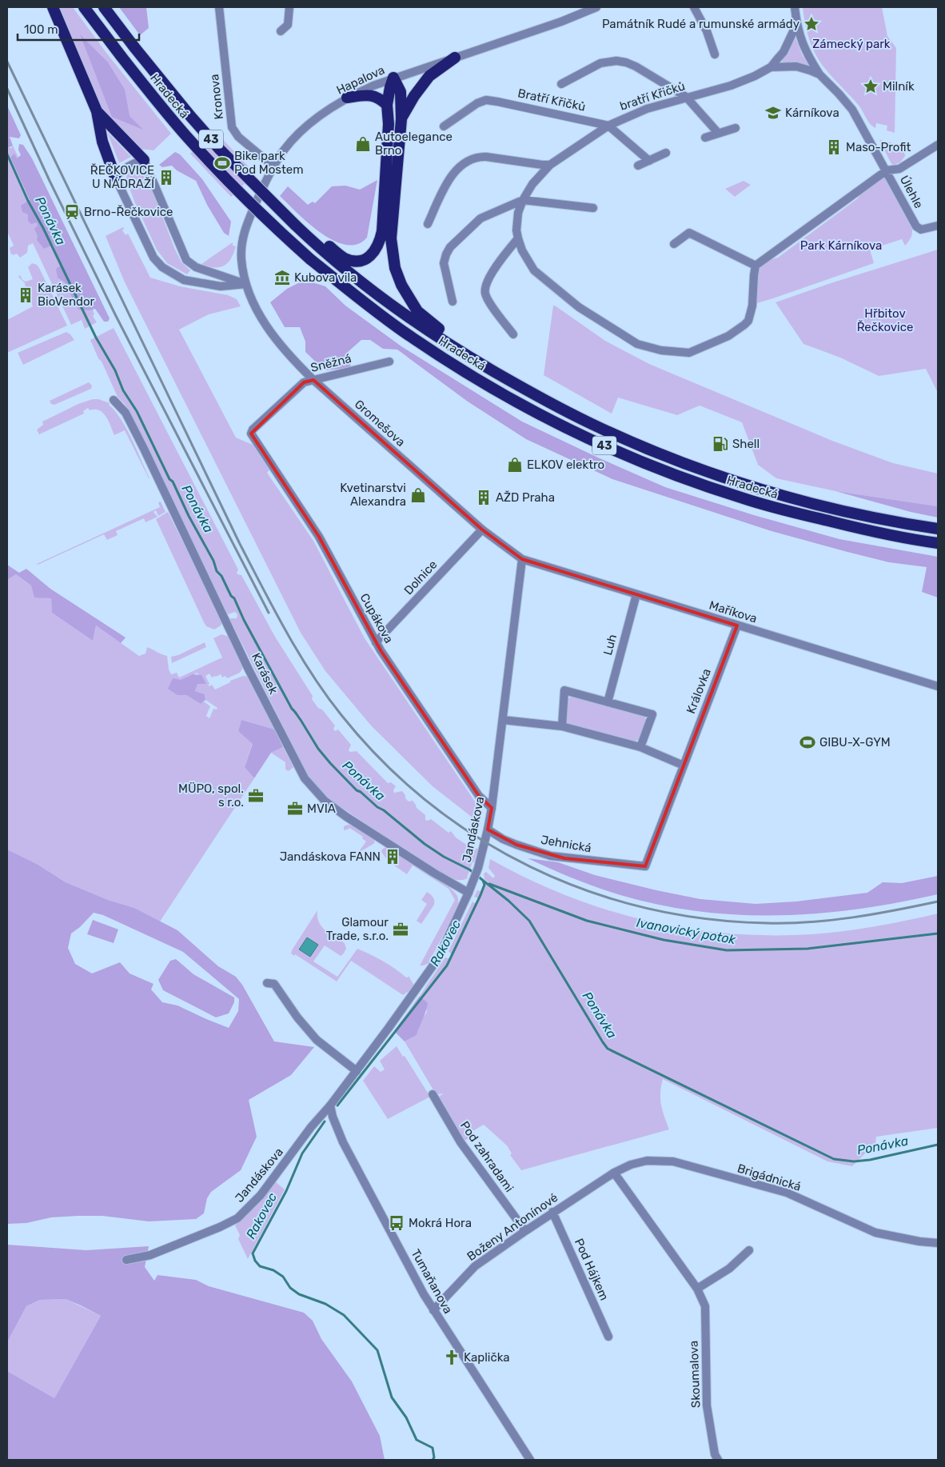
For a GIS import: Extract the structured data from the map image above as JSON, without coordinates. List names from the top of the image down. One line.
{"streets":{"highway":["Hradecká","43"],"street":["Hapalova","bratří Křičků","Kronova","Bratří Křičků","Úlehle","Sněžná","Gromešova","Dolnice","Maříkova","Cupákova","Luh","Karásek","Královka","Jandáskova","Jehnická","Pod zahradami","Brigádnická","Boženy Antonínové","Pod Hájkem","Tumaňanova","Skoumalova"]},"crossings":[["Hapalova","Kronova"],["Hapalova","Gromešova"],["bratří Křičků","Bratří Křičků"],["Sněžná","Gromešova"],["Sněžná","Cupákova"],["Gromešova","Dolnice"],["Gromešova","Maříkova"],["Gromešova","Jandáskova"],["Dolnice","Cupákova"],["Maříkova","Luh"],["Maříkova","Královka"],["Maříkova","Jandáskova"],["Cupákova","Jandáskova"],["Karásek","Jandáskova"],["Královka","Jehnická"],["Jandáskova","Jehnická"],["Jandáskova","Tumaňanova"],["Pod zahradami","Boženy Antonínové"],["Brigádnická","Boženy Antonínové"],["Brigádnická","Skoumalova"],["Boženy Antonínové","Pod Hájkem"],["Boženy Antonínové","Tumaňanova"],["Boženy Antonínové","Skoumalova"]],"water":["Ponávka","Ivanovický potok","Rakovec"],"parks":["Zámecký park","Park Kárníkova","Hřbitov Řečkovice"],"places":{"place":["Památník Rudé a rumunské armády","Milník"],"school or university":["Kárníkova"],"shop":["Autoelegance Brno","ELKOV elektro","Kvetinarstvi Alexandra"],"building":["Maso-Profit","ŘEČKOVICE U NÁDRAŽÍ","Karásek BioVendor","AŽD Praha","Jandáskova FANN"],"sports":["Bike park Pod Mostem","GIBU-X-GYM"],"station":["Brno-Řečkovice"],"museum":["Kubova vila"],"fuel station":["Shell"],"office":["MÜPO, spol. s r.o.","MVIA","Glamour Trade, s.r.o."],"bus stop":["Mokrá Hora"],"church":["Kaplička"]},"scale_bar":"100 m"}
